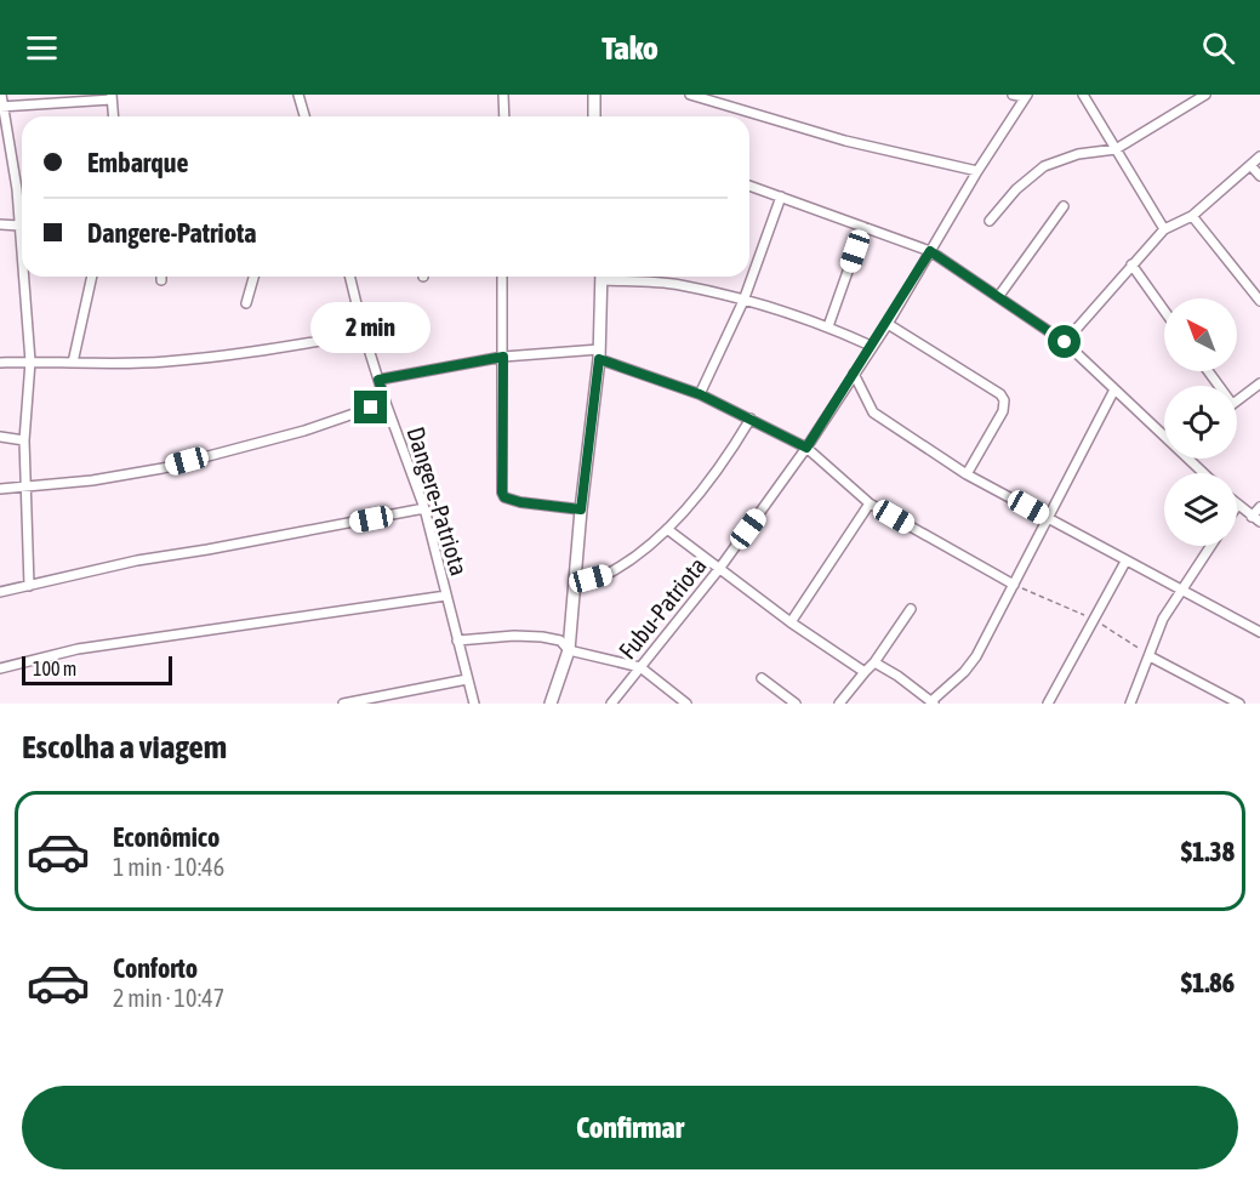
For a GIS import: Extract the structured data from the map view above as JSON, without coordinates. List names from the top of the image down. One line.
{"streets":{"street":["Dangere-Patriota","Fubu-Patriota"]},"scale_bar":"100 m","north":"top left","page":{"header":"Tako","banner":["Embarque","Dangere-Patriota"],"bubble":"2 min","scale":"100 m","heading":"Escolha a viagem","list":[{"name":"Econômico","note":"1 min · 10:46","value":"$1.38"},{"name":"Conforto","note":"2 min · 10:47","value":"$1.86"}],"buttons":"Confirmar"}}
